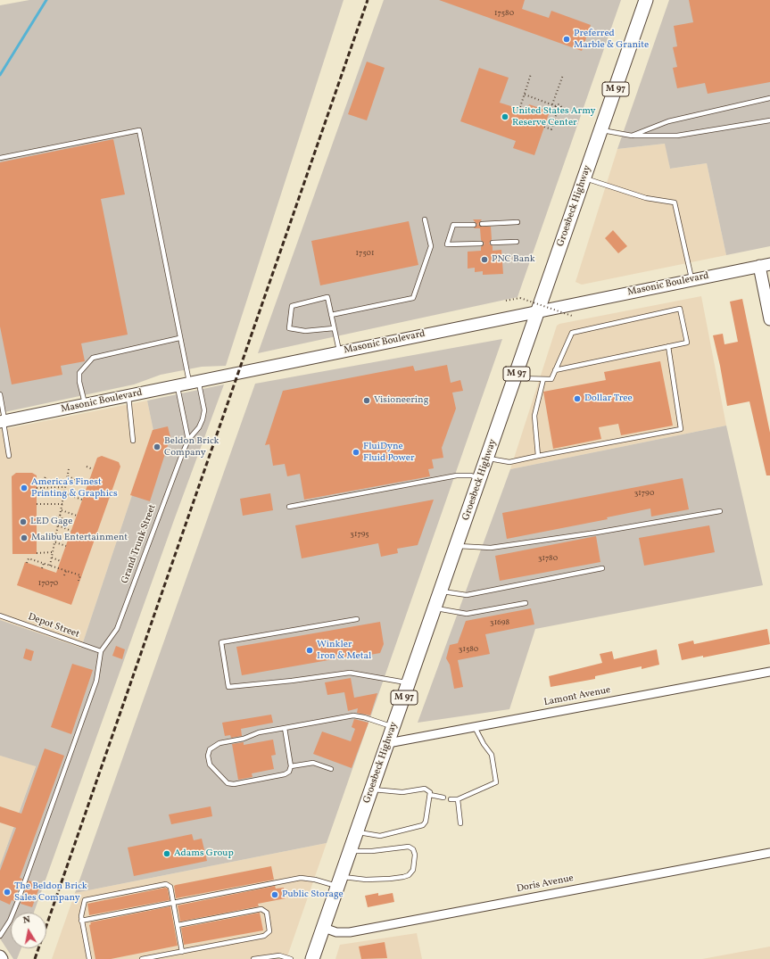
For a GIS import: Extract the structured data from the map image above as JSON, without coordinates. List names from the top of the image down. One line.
{"streets":{"main road":["M 97","Groesbeck Highway"],"street":["Masonic Boulevard","Lamont Avenue","Doris Avenue"],"lane":["Grand Trunk Street","Depot Street"]},"crossings":[["Groesbeck Highway","Masonic Boulevard"],["Groesbeck Highway","Lamont Avenue"],["Groesbeck Highway","Doris Avenue"],["Masonic Boulevard","Grand Trunk Street"],["Grand Trunk Street","Depot Street"]],"places":["Preferred Marble & Granite","United States Army Reserve Center","PNC Bank","Dollar Tree","Visioneering","Beldon Brick Company","FluiDyne Fluid Power","America's Finest Printing & Graphics","LED Gage","Malibu Entertainment","Winkler Iron & Metal","Adams Group","The Beldon Brick Sales Company","Public Storage"],"house_numbers":["17580","17501","31790","31795","31780","17070","31698","31580"],"north":"top"}
